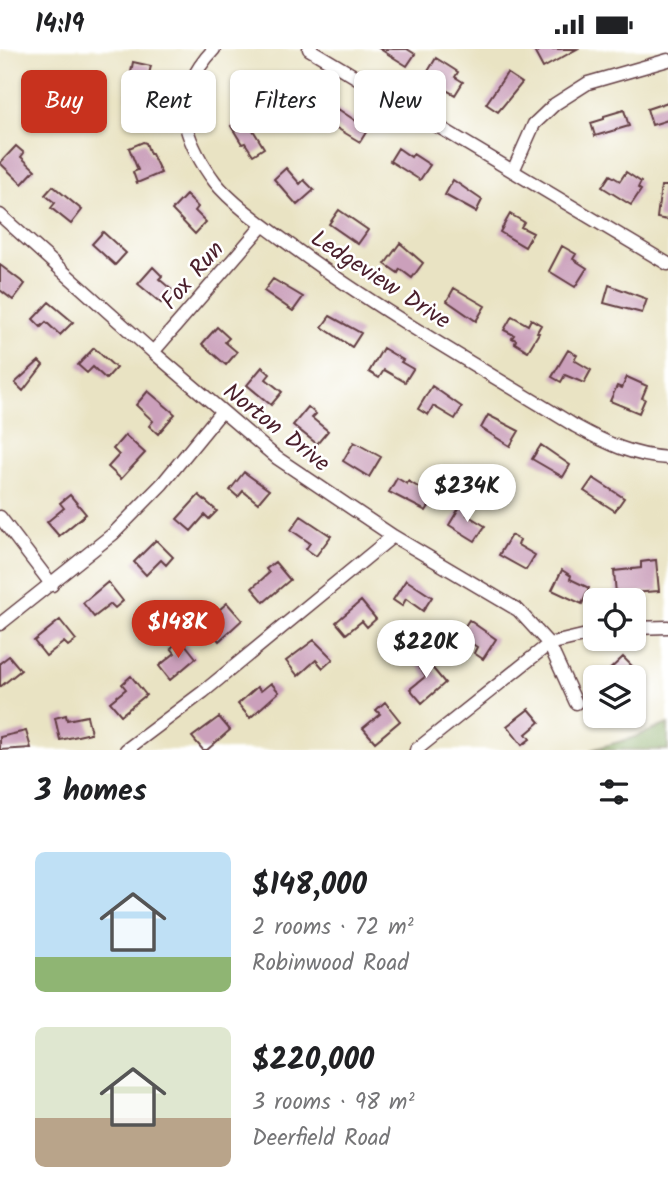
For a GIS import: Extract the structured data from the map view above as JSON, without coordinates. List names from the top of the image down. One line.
{"streets":{"street":["Fox Run","Ledgeview Drive","Norton Drive"]},"crossings":[["Fox Run","Ledgeview Drive"],["Fox Run","Norton Drive"]],"page":{"status":"14:19","chip":["Buy","Rent","Filters","New"],"price":["$234K","$148K","$220K"],"heading":"3 homes","list":[{"name":"$148,000","note":"2 rooms · 72 m² · Robinwood Road"},{"name":"$220,000","note":"3 rooms · 98 m² · Deerfield Road"}]}}
